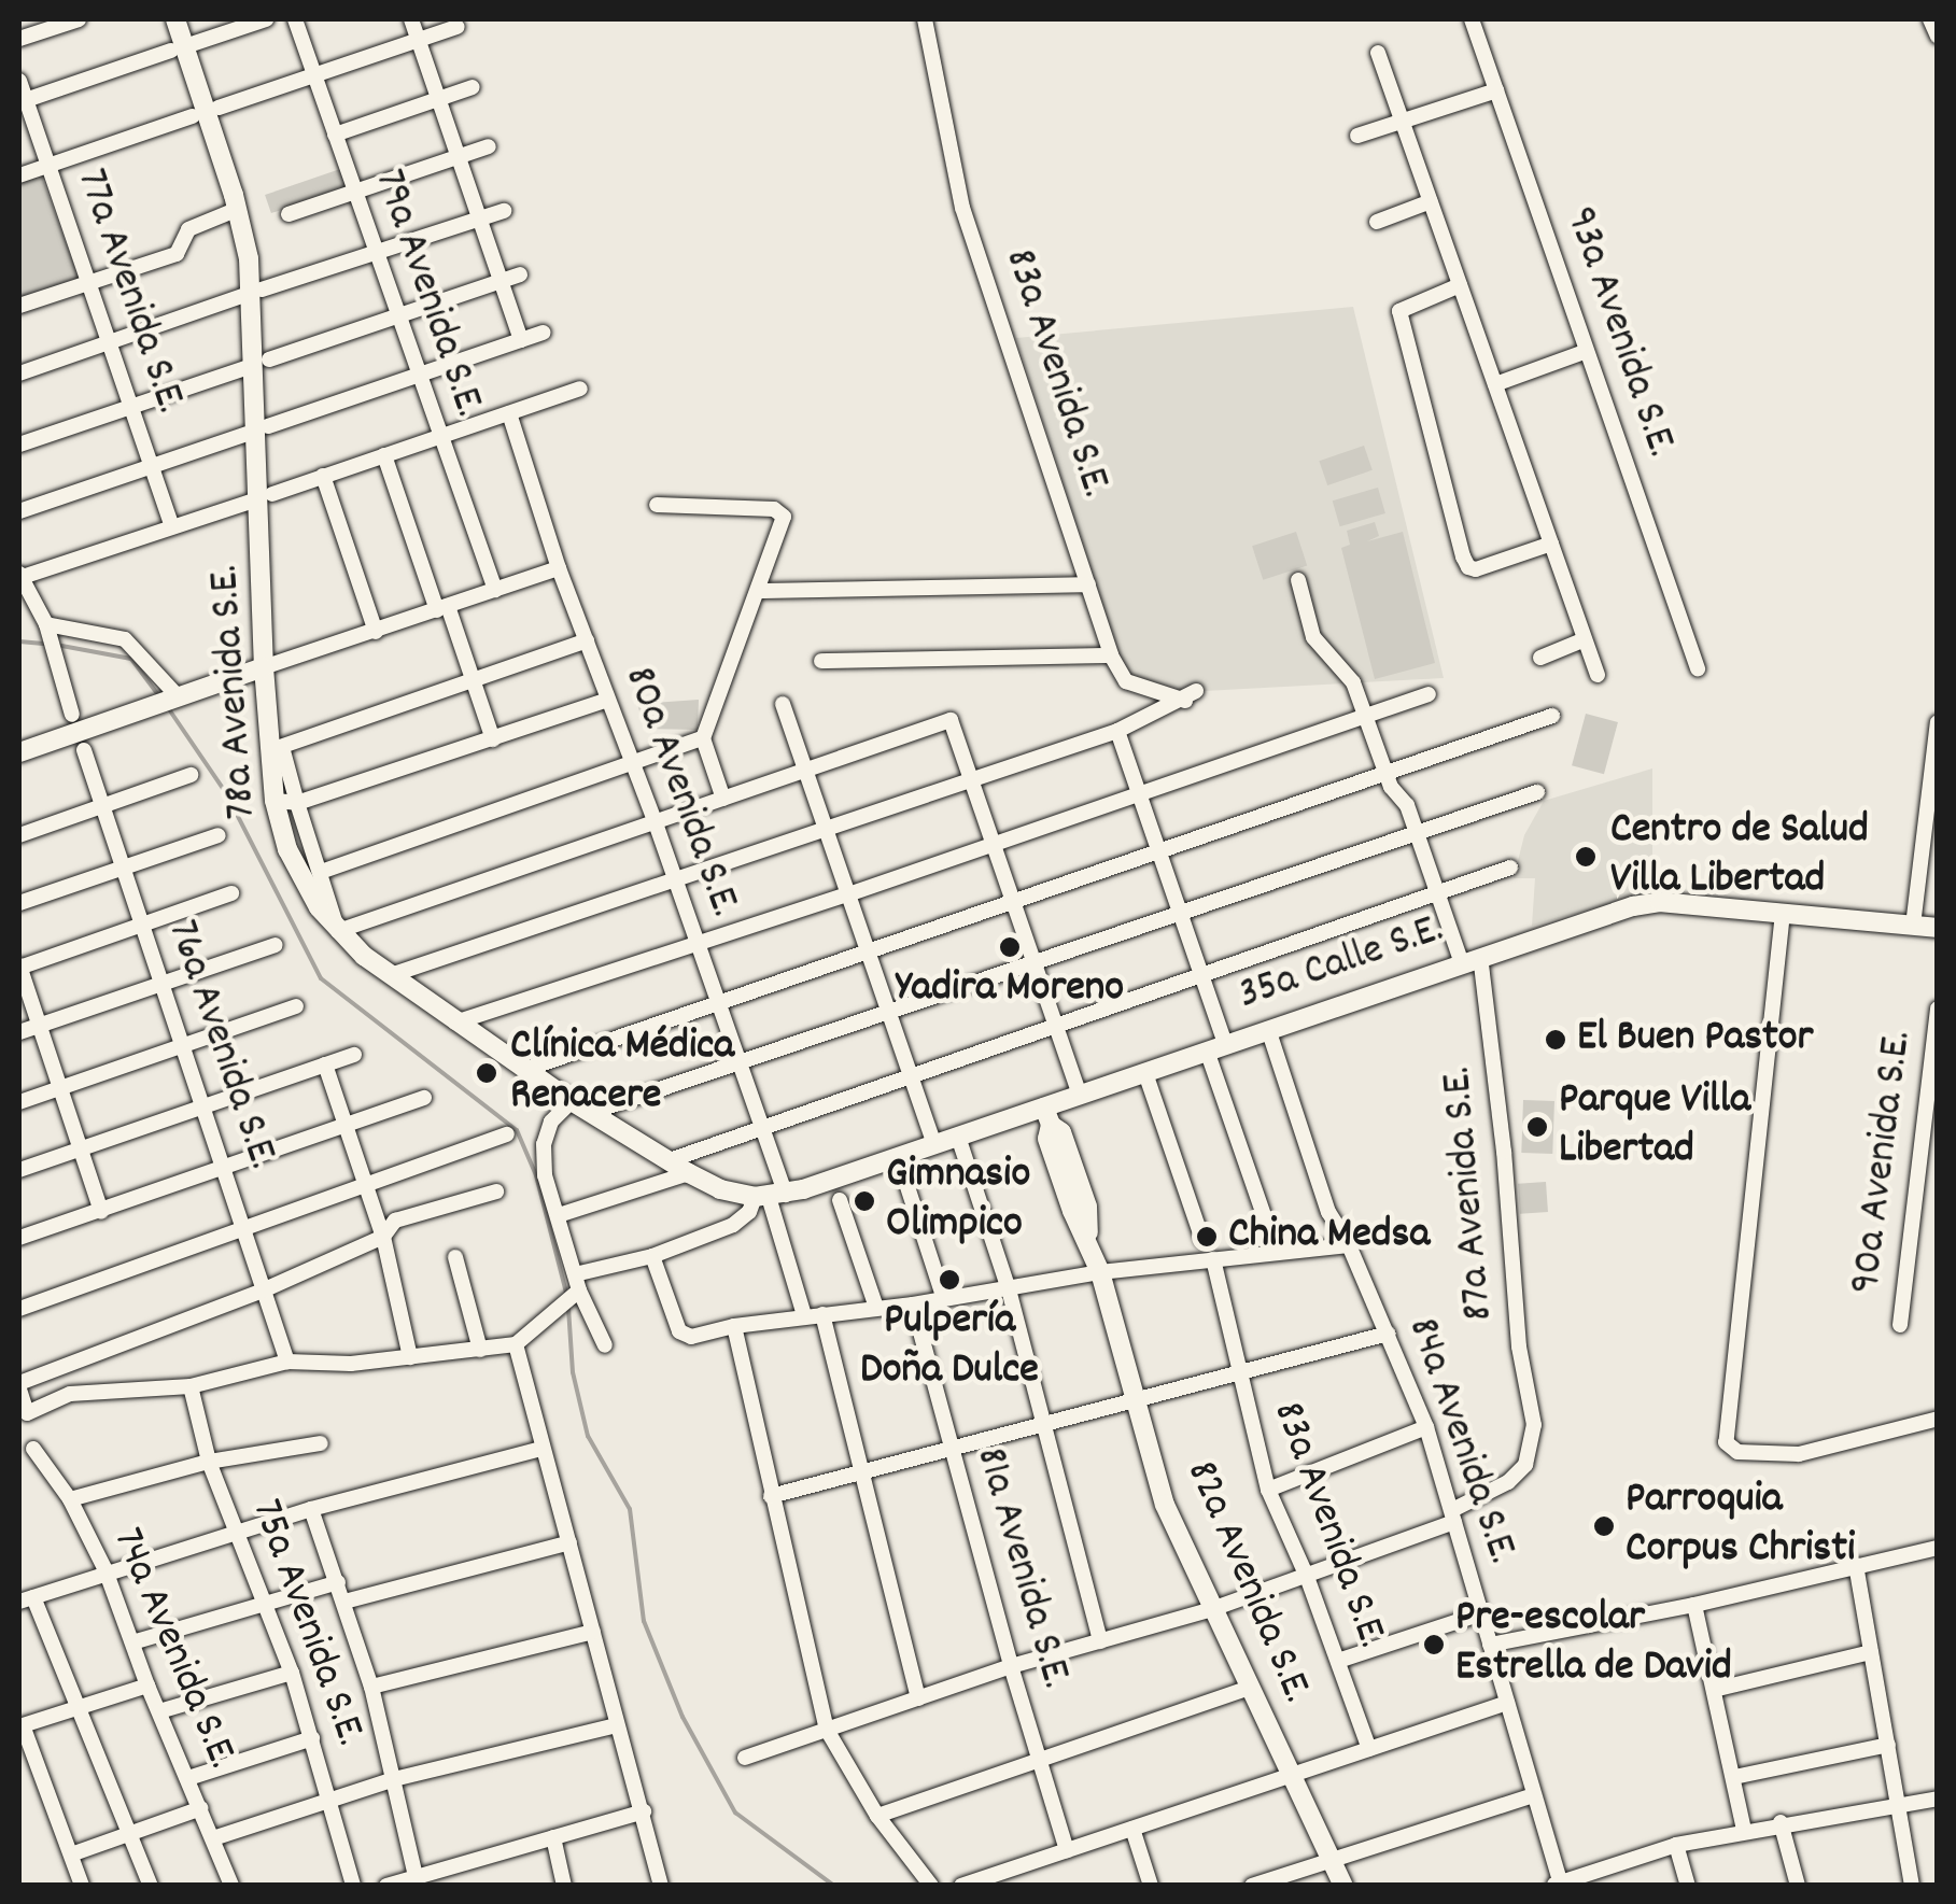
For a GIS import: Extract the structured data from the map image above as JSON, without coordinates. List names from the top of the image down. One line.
{"streets":{"street":["77a Avenida S.E.","79a Avenida S.E.","93a Avenida S.E.","83a Avenida S.E.","78a Avenida S.E.","80a Avenida S.E.","35a Calle S.E.","76a Avenida S.E.","90a Avenida S.E.","87a Avenida S.E.","84a Avenida S.E.","81a Avenida S.E.","82a Avenida S.E.","75a Avenida S.E.","74a Avenida S.E."]},"crossings":[["83a Avenida S.E.","87a Avenida S.E."],["78a Avenida S.E.","80a Avenida S.E."],["78a Avenida S.E.","35a Calle S.E."],["80a Avenida S.E.","35a Calle S.E."],["35a Calle S.E.","87a Avenida S.E."],["35a Calle S.E.","84a Avenida S.E."],["35a Calle S.E.","82a Avenida S.E."],["87a Avenida S.E.","84a Avenida S.E."],["87a Avenida S.E.","81a Avenida S.E."],["87a Avenida S.E.","82a Avenida S.E."]],"places":["Centro de Salud Villa Libertad","Yadira Moreno","El Buen Pastor","Clínica Médica Renacere","Parque Villa Libertad","Gimnasio Olimpico","China Medsa","Pulpería Doña Dulce","Parroquia Corpus Christi","Pre-escolar Estrella de David"]}
